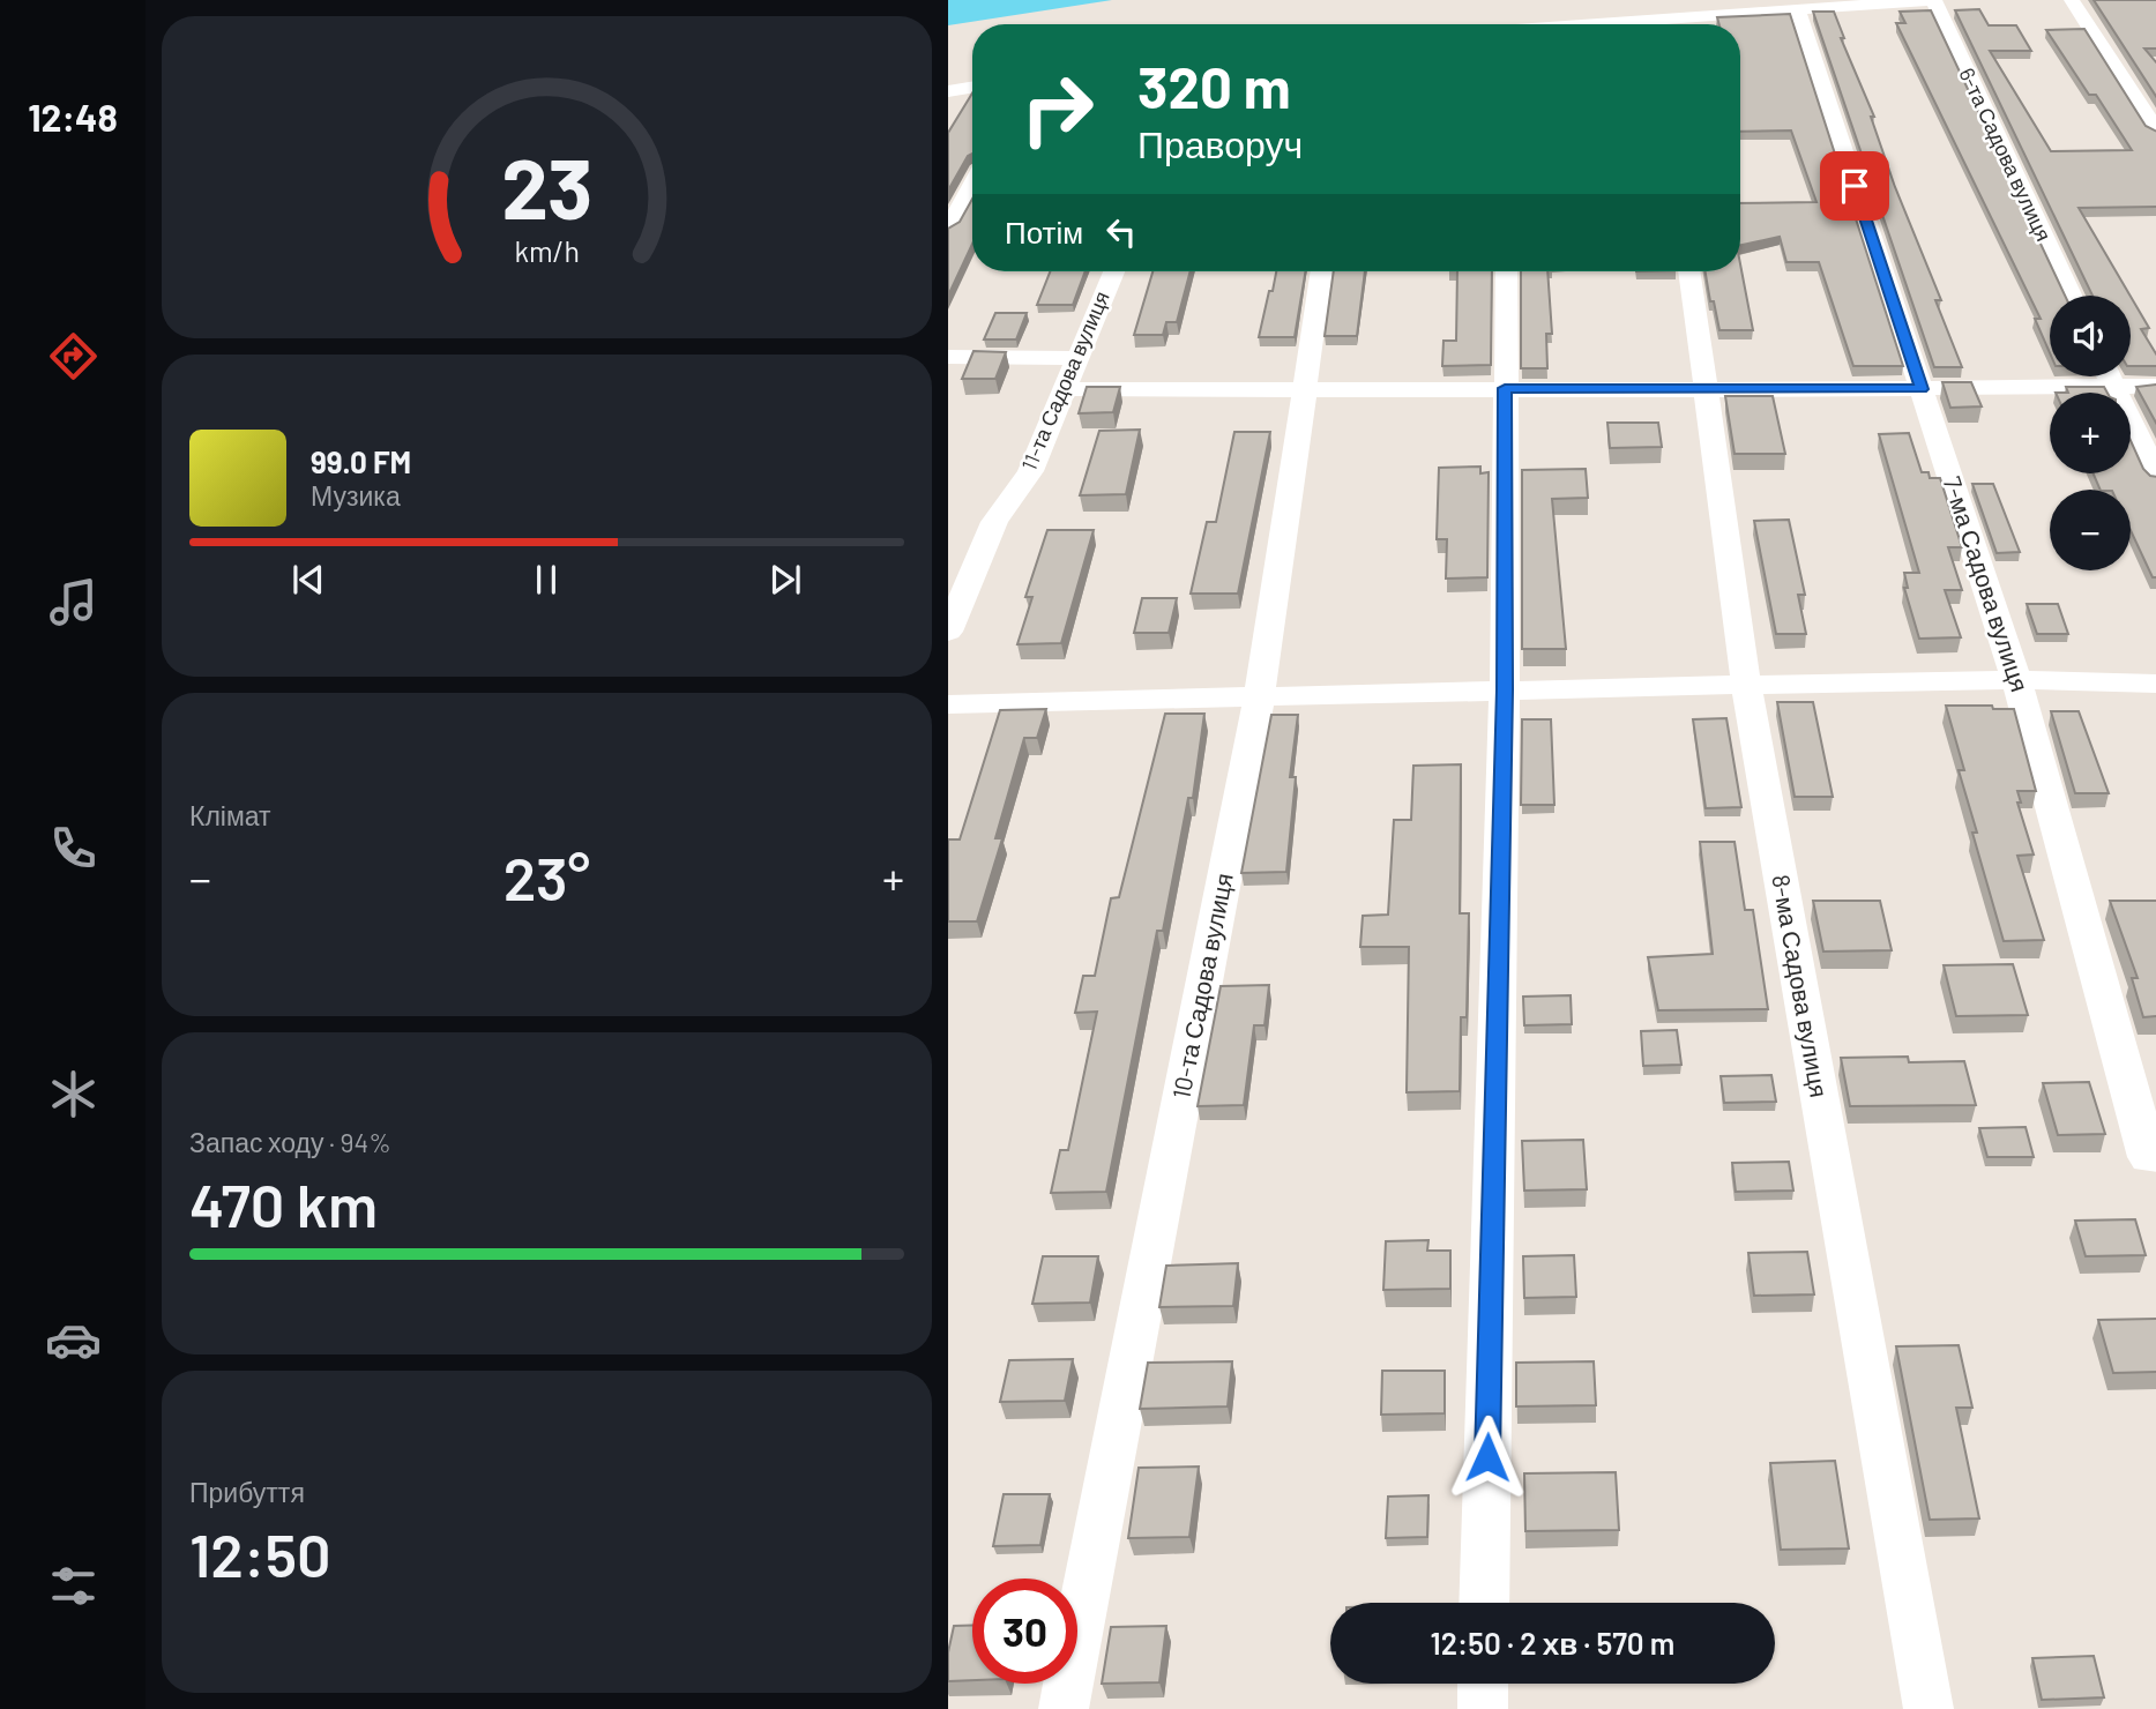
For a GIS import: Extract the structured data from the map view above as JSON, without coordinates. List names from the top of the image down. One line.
{"streets":{"street":["6-та Садова вулиця","11-та Садова вулиця","7-ма Садова вулиця","10-та Садова вулиця","8-ма Садова вулиця"]},"page":{"tabs":"12:48","turn":["320 m","Праворуч"],"then":"Потім","map_buttons":["+","−"],"song":["99.0 FM","Музика"],"tile":["Клімат",["Запас ходу · 94%","470 km"],["Прибуття","12:50"]],"heat":["−","23°","+"],"limit":"30","trip":"12:50 · 2 хв · 570 m","gauge":["23","km/h"]}}
